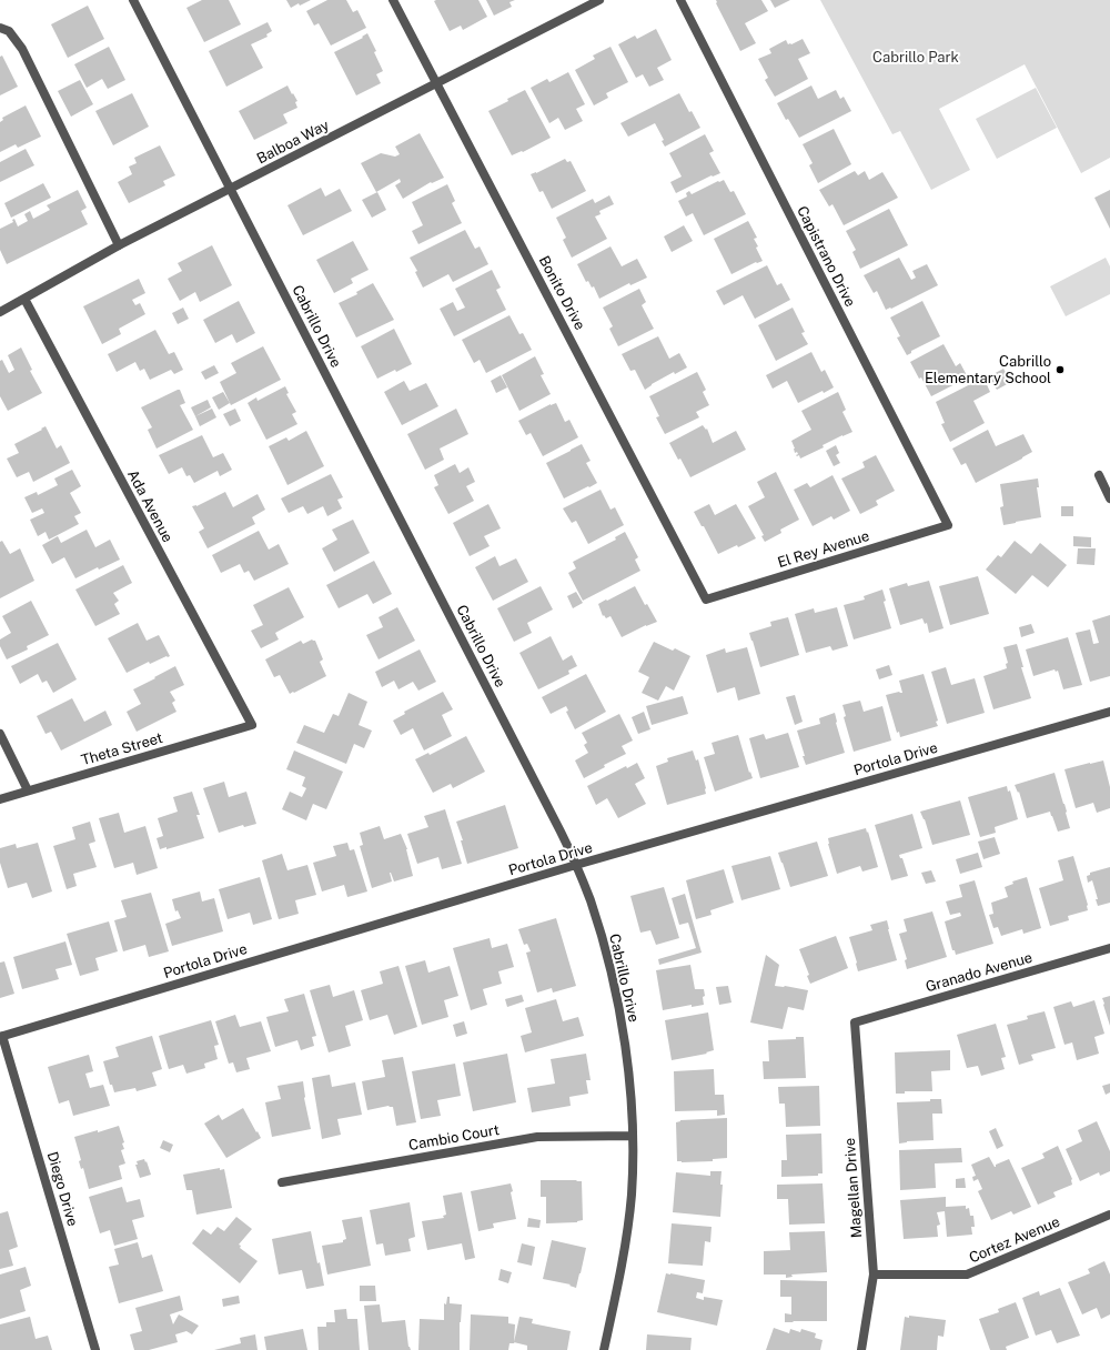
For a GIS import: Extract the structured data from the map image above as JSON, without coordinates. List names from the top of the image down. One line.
{"streets":{"street":["Balboa Way","Capistrano Drive","Bonito Drive","Cabrillo Drive","Ada Avenue","El Rey Avenue","Theta Street","Portola Drive","Granado Avenue","Cambio Court","Magellan Drive","Diego Drive","Cortez Avenue"]},"crossings":[["Balboa Way","Bonito Drive"],["Balboa Way","Cabrillo Drive"],["Balboa Way","Ada Avenue"],["Capistrano Drive","El Rey Avenue"],["Bonito Drive","El Rey Avenue"],["Cabrillo Drive","Portola Drive"],["Cabrillo Drive","Cambio Court"],["Ada Avenue","Theta Street"],["Portola Drive","Diego Drive"],["Granado Avenue","Magellan Drive"],["Magellan Drive","Cortez Avenue"]],"parks":["Cabrillo Park"],"places":["Cabrillo Elementary School"]}
